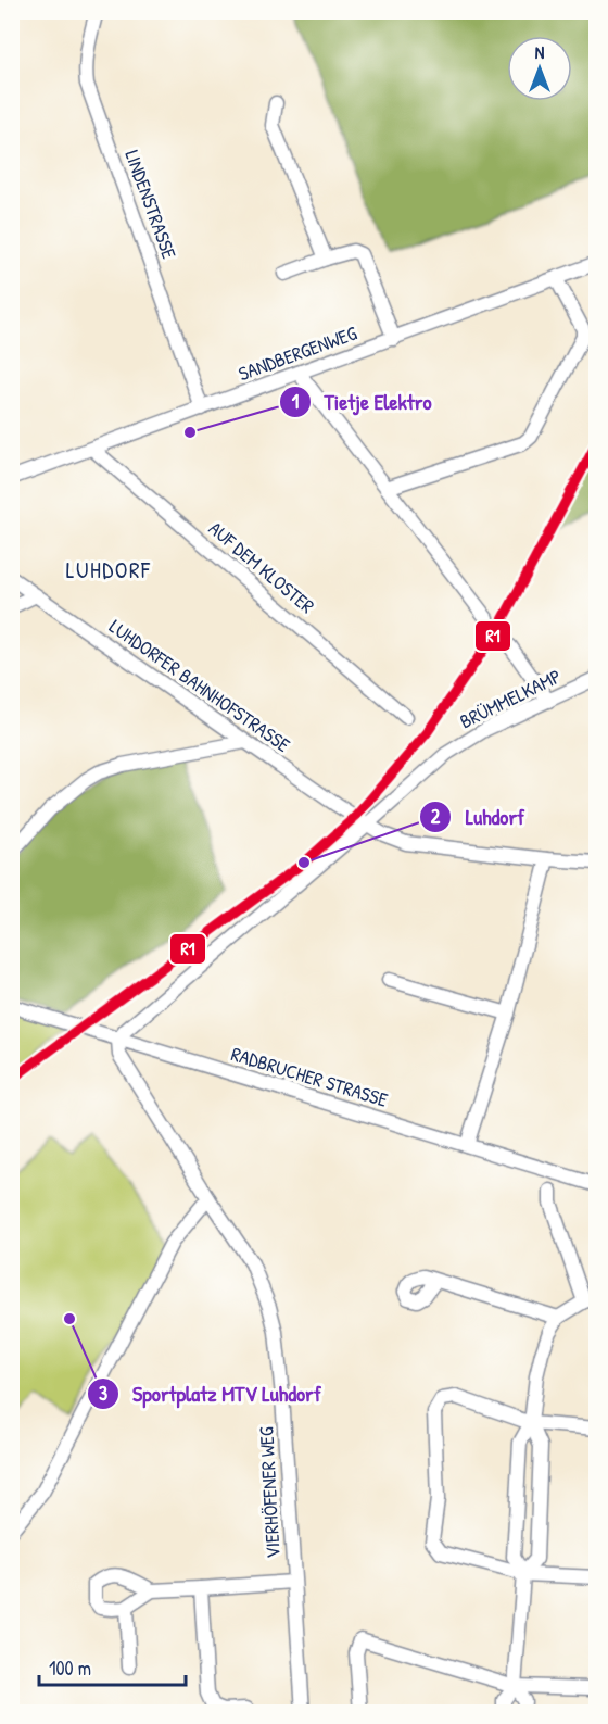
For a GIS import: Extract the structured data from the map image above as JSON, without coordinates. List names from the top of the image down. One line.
{"streets":{"street":["LINDENSTRASSE","SANDBERGENWEG","AUF DEM KLOSTER","LUHDORFER BAHNHOFSTRASSE","BRÜMMELKAMP","RADBRUCHER STRASSE","VIERHÖFENER WEG"]},"crossings":[["LINDENSTRASSE","SANDBERGENWEG"],["SANDBERGENWEG","AUF DEM KLOSTER"],["LUHDORFER BAHNHOFSTRASSE","BRÜMMELKAMP"],["BRÜMMELKAMP","RADBRUCHER STRASSE"],["BRÜMMELKAMP","VIERHÖFENER WEG"],["RADBRUCHER STRASSE","VIERHÖFENER WEG"]],"districts":["LUHDORF"],"places":["Tietje Elektro","Luhdorf","Sportplatz MTV Luhdorf"],"lines":["transit line R1"],"scale_bar":"100 m","north":"top"}
